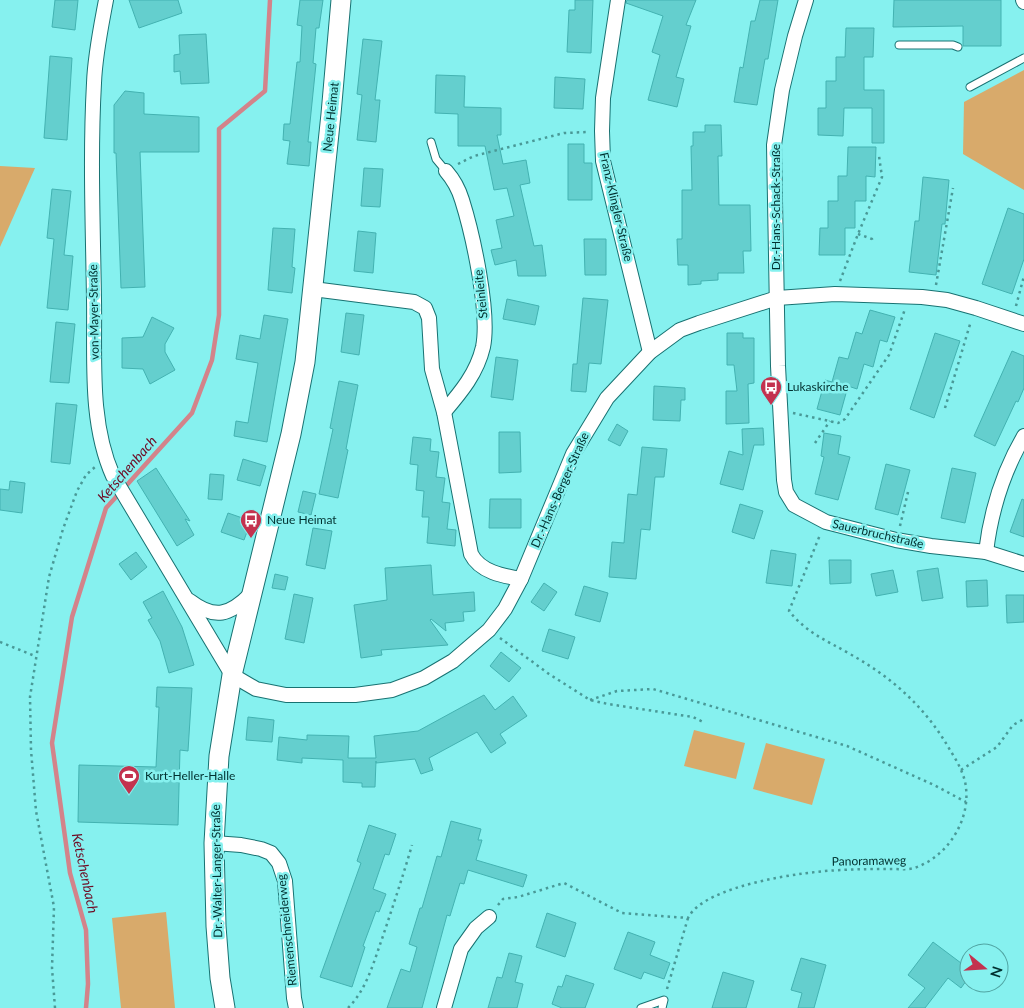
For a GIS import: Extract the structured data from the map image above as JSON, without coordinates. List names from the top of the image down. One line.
{"streets":{"street":["Neue Heimat","Franz-Klingler-Straße","Dr.-Hans-Schack-Straße","Steinleite","von-Mayer-Straße","Dr.-Hans-Berger-Straße","Sauerbruchstraße","Dr.-Walter-Langer-Straße","Riemenschneiderweg"],"path":["Panoramaweg"]},"crossings":[["Neue Heimat","von-Mayer-Straße"],["Neue Heimat","Dr.-Hans-Berger-Straße"],["Neue Heimat","Dr.-Walter-Langer-Straße"],["Franz-Klingler-Straße","Dr.-Hans-Berger-Straße"],["Dr.-Hans-Schack-Straße","Dr.-Hans-Berger-Straße"],["Dr.-Hans-Schack-Straße","Sauerbruchstraße"],["von-Mayer-Straße","Dr.-Hans-Berger-Straße"],["von-Mayer-Straße","Dr.-Walter-Langer-Straße"],["Dr.-Hans-Berger-Straße","Sauerbruchstraße"],["Dr.-Hans-Berger-Straße","Dr.-Walter-Langer-Straße"],["Sauerbruchstraße","Panoramaweg"],["Dr.-Walter-Langer-Straße","Riemenschneiderweg"]],"water":["Ketschenbach"],"places":{"bus stop":["Lukaskirche","Neue Heimat"],"sports":["Kurt-Heller-Halle"]},"north":"right"}
